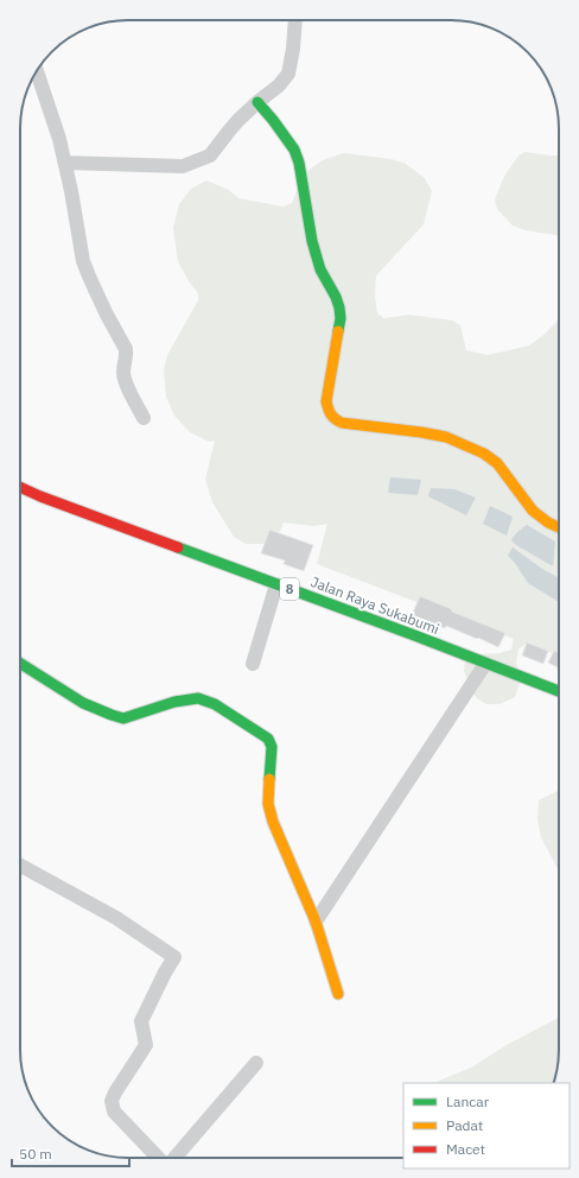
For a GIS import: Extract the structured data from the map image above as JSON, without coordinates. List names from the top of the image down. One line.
{"streets":{"main road":["8","Jalan Raya Sukabumi"]},"legend":["Lancar","Padat","Macet"],"scale_bar":"50 m"}
